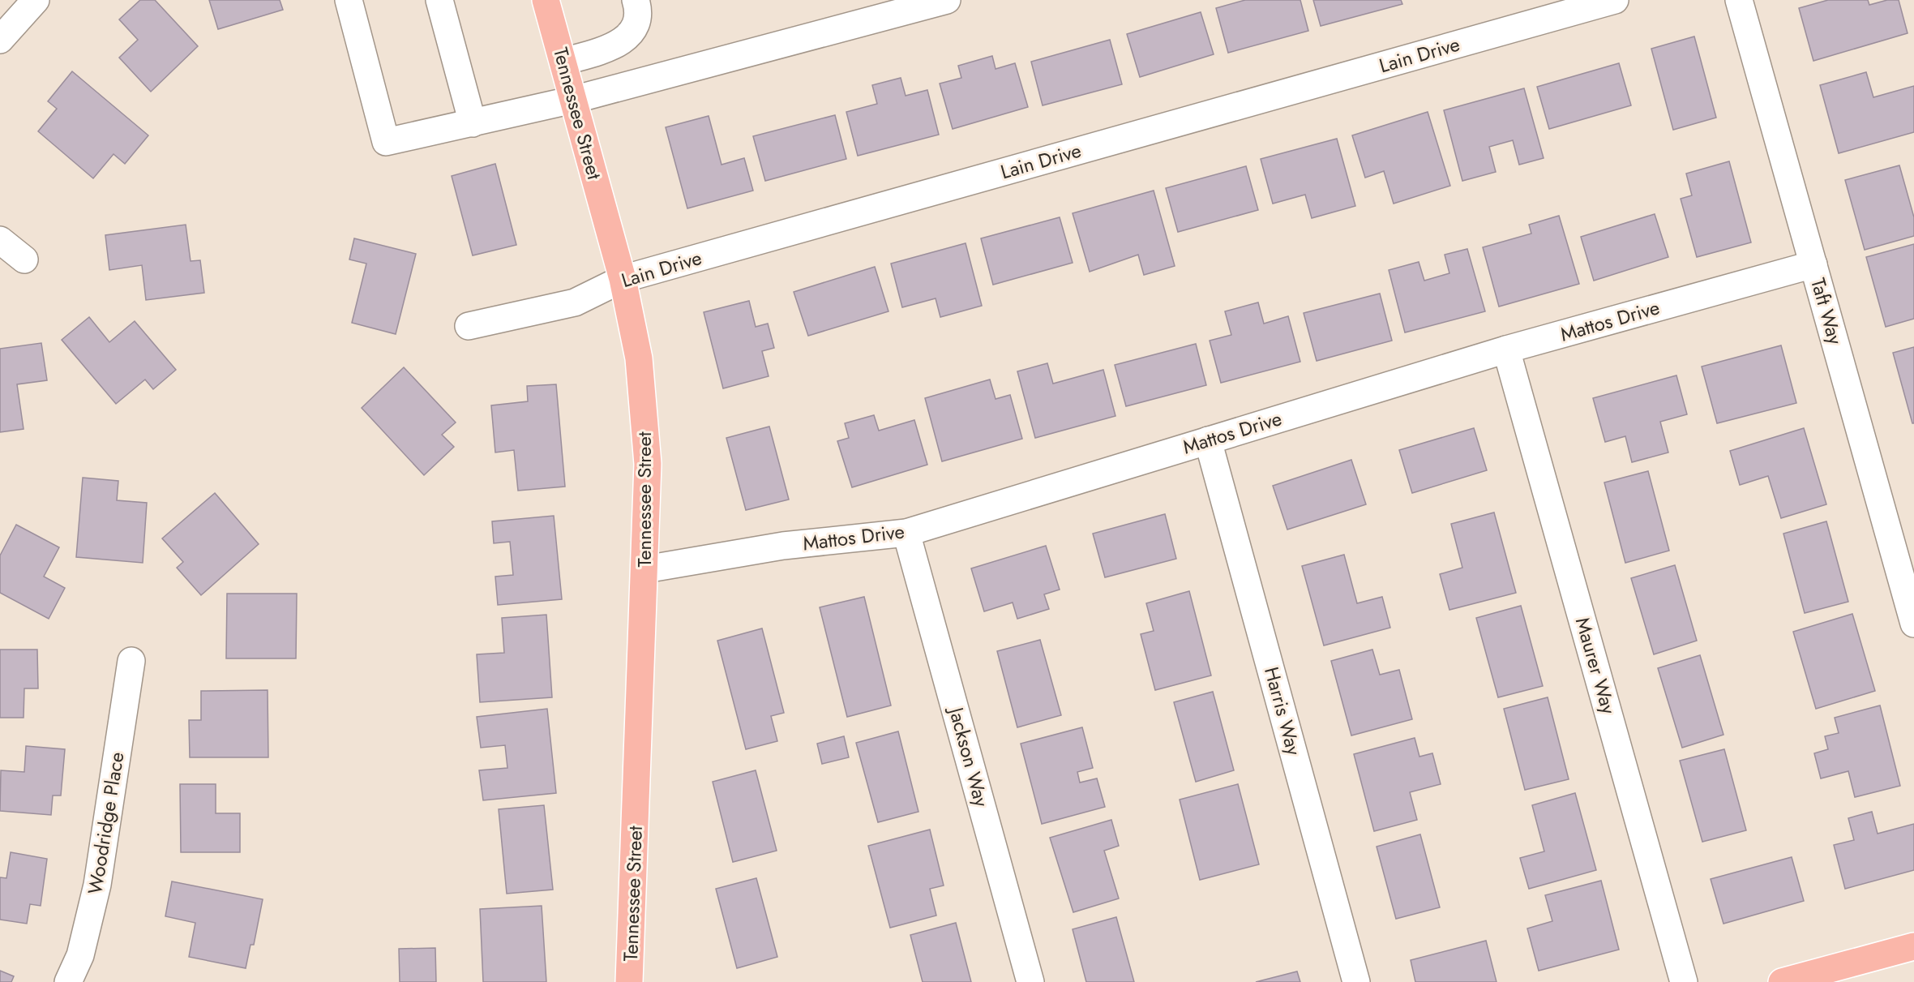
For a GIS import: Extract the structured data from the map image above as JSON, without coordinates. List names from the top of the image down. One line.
{"streets":{"main road":["Tennessee Street"],"street":["Lain Drive","Taft Way","Mattos Drive","Maurer Way","Harris Way","Jackson Way","Woodridge Place"]},"crossings":[["Lain Drive","Tennessee Street"],["Tennessee Street","Mattos Drive"],["Taft Way","Mattos Drive"],["Mattos Drive","Maurer Way"],["Mattos Drive","Harris Way"],["Mattos Drive","Jackson Way"]]}
